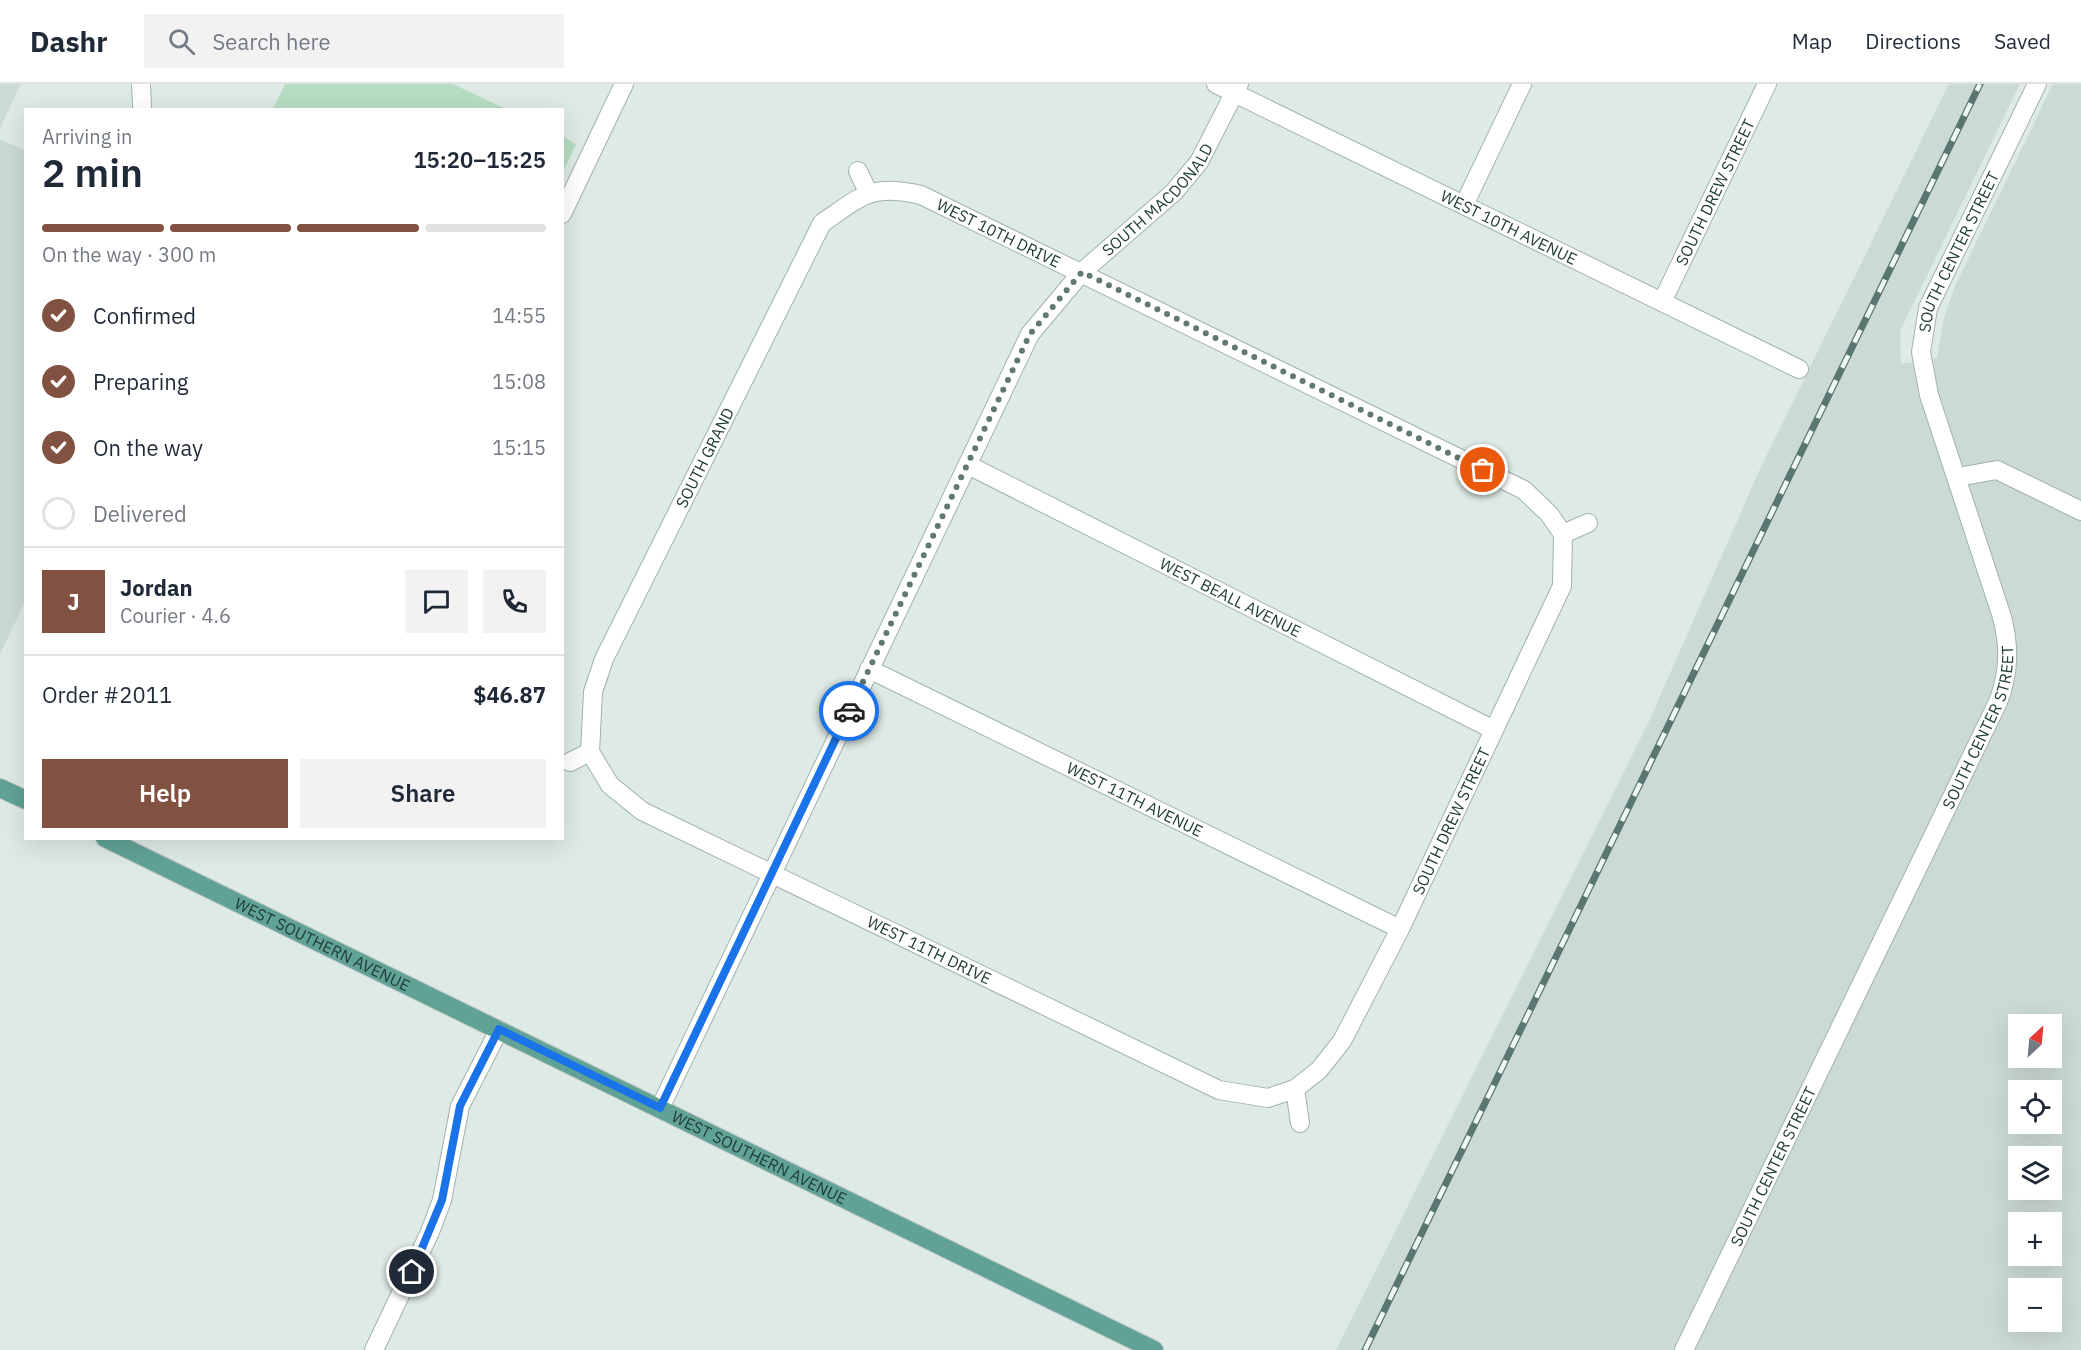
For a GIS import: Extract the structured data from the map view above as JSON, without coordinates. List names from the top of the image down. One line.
{"streets":{"main road":["WEST SOUTHERN AVENUE"],"street":["SOUTH DREW STREET","SOUTH MACDONALD","WEST 10TH AVENUE","WEST 10TH DRIVE","SOUTH CENTER STREET","SOUTH GRAND","WEST BEALL AVENUE","WEST 11TH AVENUE","WEST 11TH DRIVE"]},"crossings":[["SOUTH DREW STREET","WEST 10TH AVENUE"],["SOUTH DREW STREET","WEST 10TH DRIVE"],["SOUTH DREW STREET","WEST BEALL AVENUE"],["SOUTH DREW STREET","WEST 11TH AVENUE"],["SOUTH DREW STREET","WEST 11TH DRIVE"],["SOUTH MACDONALD","WEST 10TH AVENUE"],["SOUTH MACDONALD","WEST 10TH DRIVE"],["SOUTH MACDONALD","WEST BEALL AVENUE"],["SOUTH MACDONALD","WEST 11TH AVENUE"],["SOUTH MACDONALD","WEST SOUTHERN AVENUE"],["SOUTH MACDONALD","WEST 11TH DRIVE"],["WEST 10TH DRIVE","SOUTH GRAND"],["SOUTH GRAND","WEST 11TH DRIVE"]],"north":"top right","page":{"header":"Dashr","search":"Search here","nav":["Map","Directions","Saved"],"heading":["2 min","Arriving in","15:20–15:25"],"panel":["Jordan","Courier · 4.6","Order #2011","$46.87"],"bar":"On the way · 300 m","list":[["Confirmed","14:55"],["Preparing","15:08"],["On the way","15:15"],"Delivered"],"round":"J","buttons":["Help","Share"],"map_buttons":["+","−"]}}
